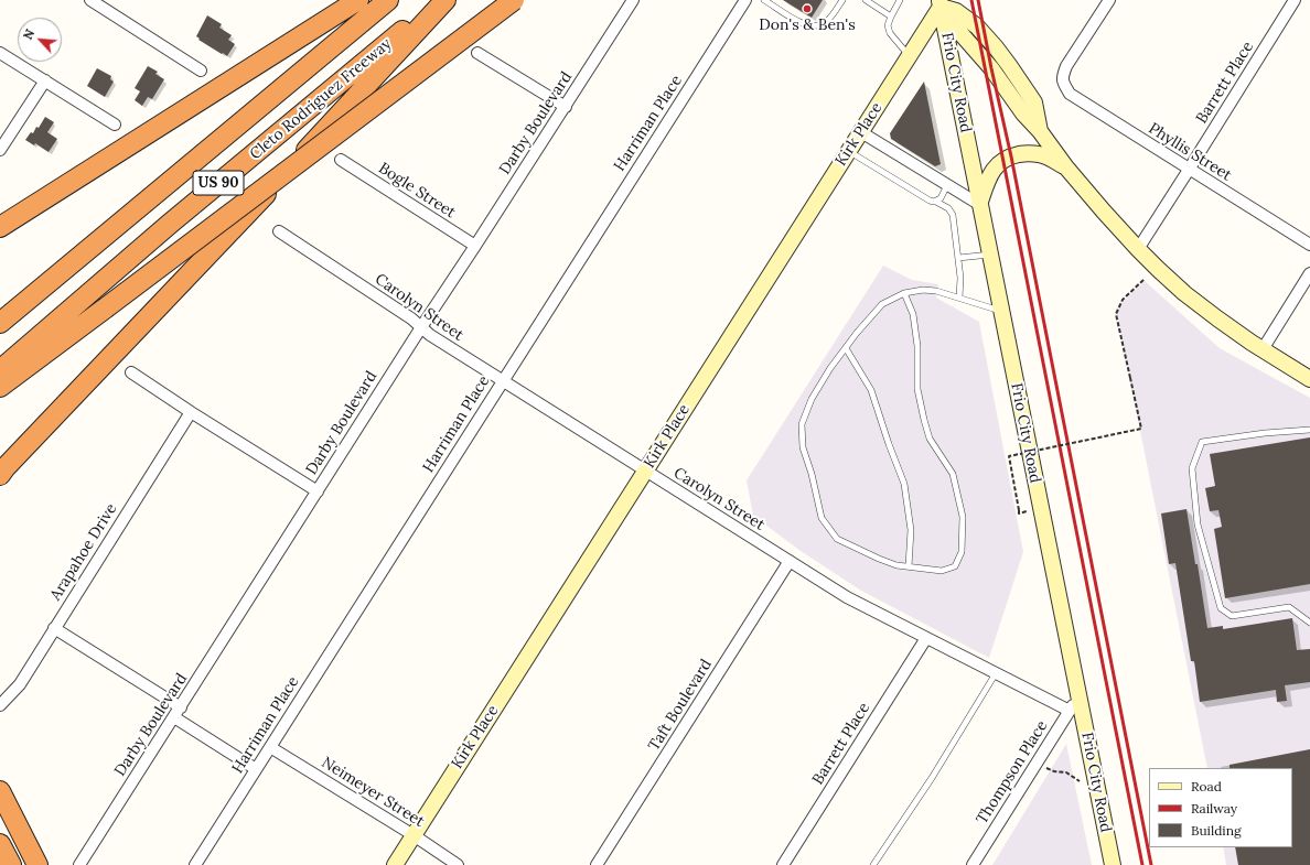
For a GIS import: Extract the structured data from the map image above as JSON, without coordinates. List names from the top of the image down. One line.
{"streets":{"highway":["Cleto Rodriguez Freeway","US 90"],"main road":["Frio City Road","Kirk Place"],"street":["Barrett Place","Darby Boulevard","Harriman Place","Phyllis Street","Bogle Street","Carolyn Street","Arapahoe Drive","Taft Boulevard","Thompson Place","Neimeyer Street"]},"crossings":[["Frio City Road","Kirk Place"],["Frio City Road","Thompson Place"],["Barrett Place","Phyllis Street"],["Barrett Place","Carolyn Street"],["Darby Boulevard","Bogle Street"],["Darby Boulevard","Carolyn Street"],["Harriman Place","Carolyn Street"],["Harriman Place","Neimeyer Street"],["Kirk Place","Carolyn Street"],["Kirk Place","Neimeyer Street"],["Carolyn Street","Taft Boulevard"],["Carolyn Street","Thompson Place"]],"places":["Don's & Ben's"],"legend":["Road","Railway","Building"],"north":"top left"}
